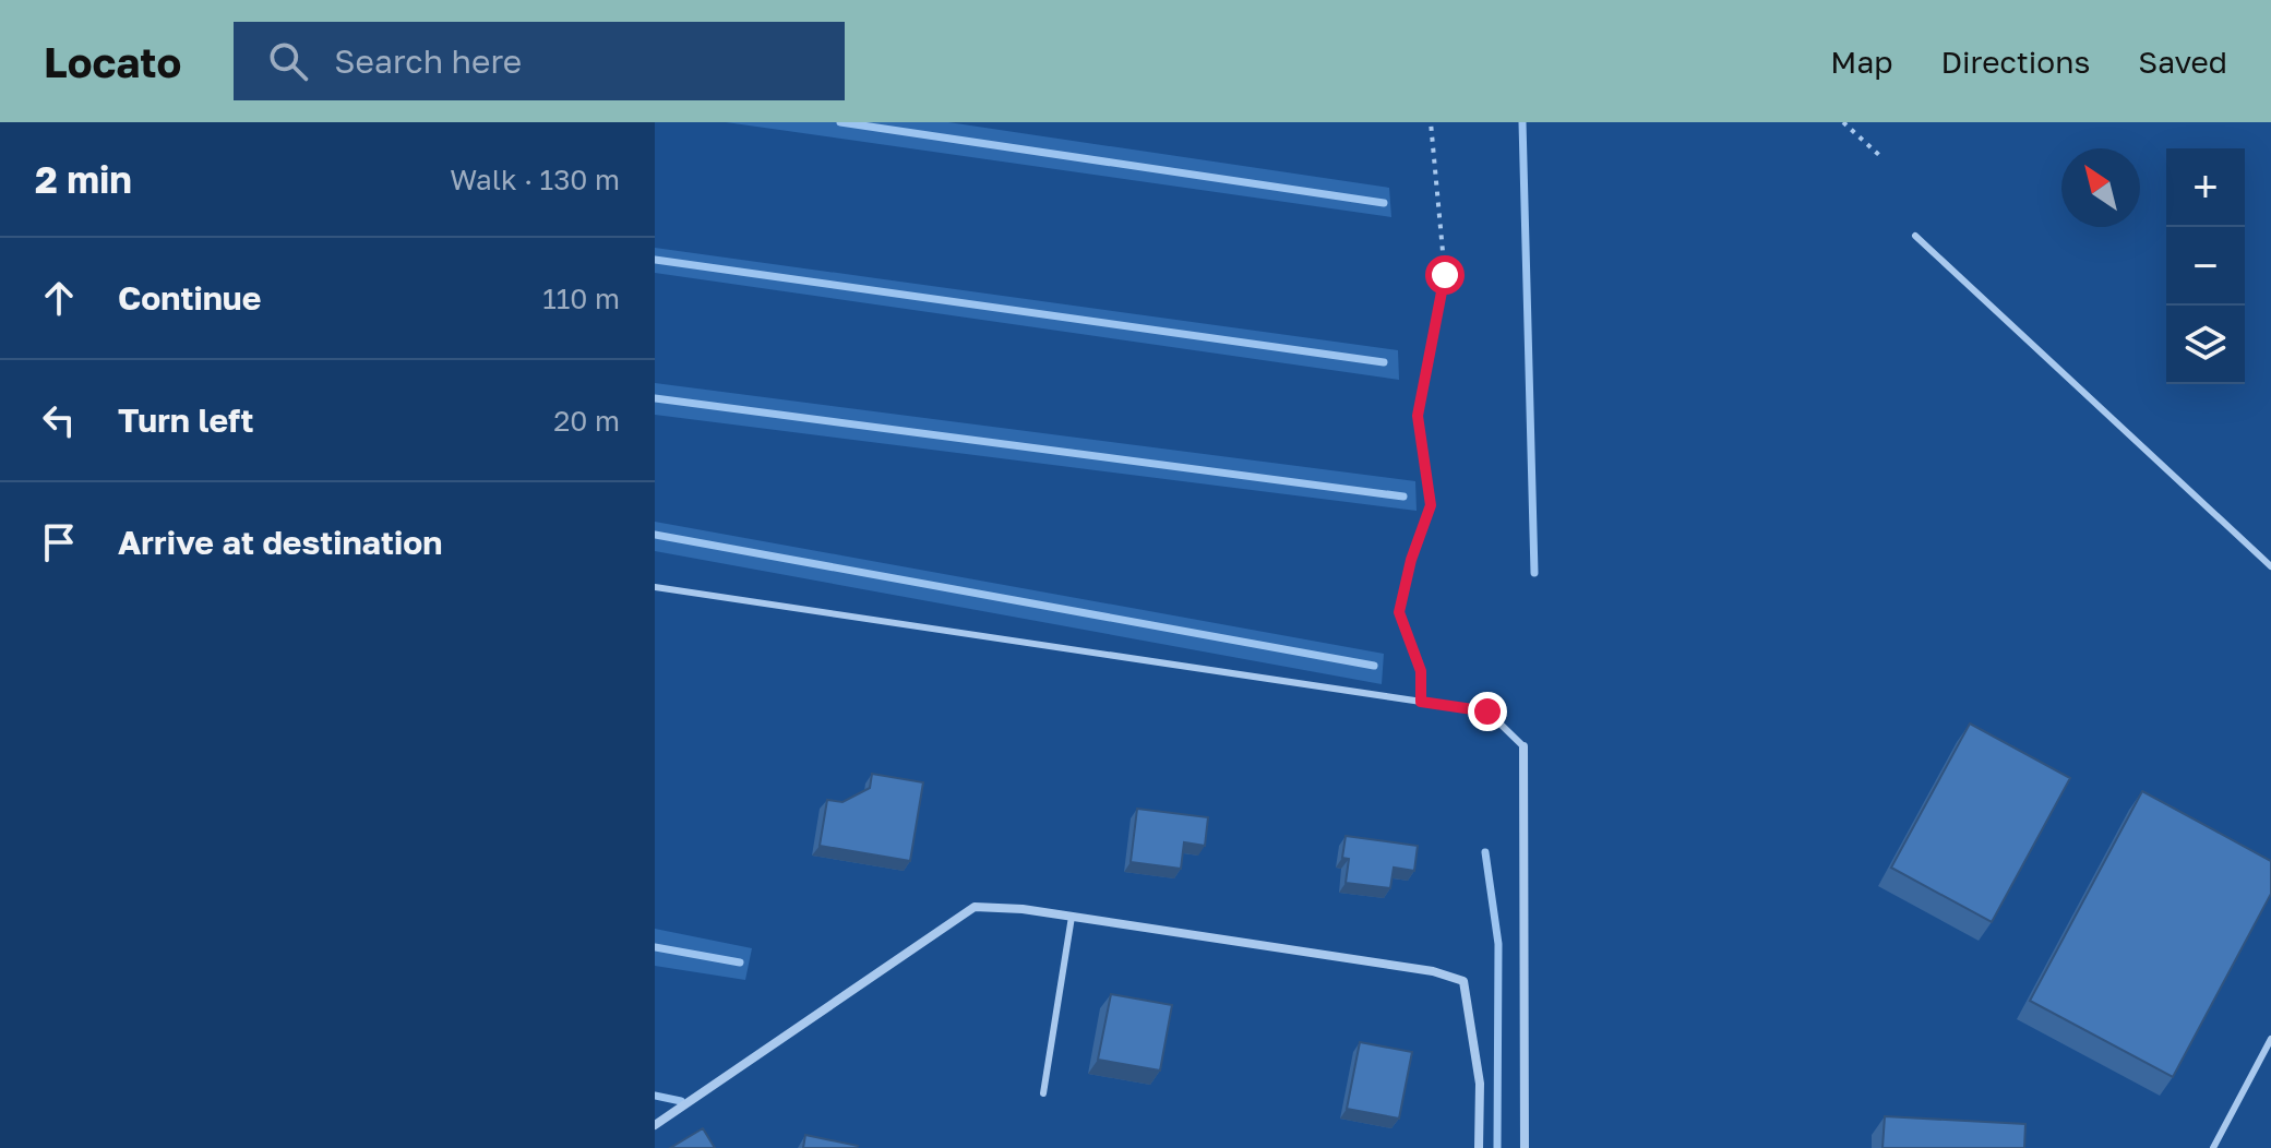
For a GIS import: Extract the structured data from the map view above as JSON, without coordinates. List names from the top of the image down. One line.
{"north":"top left","page":{"header":"Locato","search":"Search here","nav":["Map","Directions","Saved"],"heading":["2 min","Walk · 130 m"],"map_buttons":["+","−"],"list":[["Continue","110 m"],["Turn left","20 m"],"Arrive at destination"]}}
